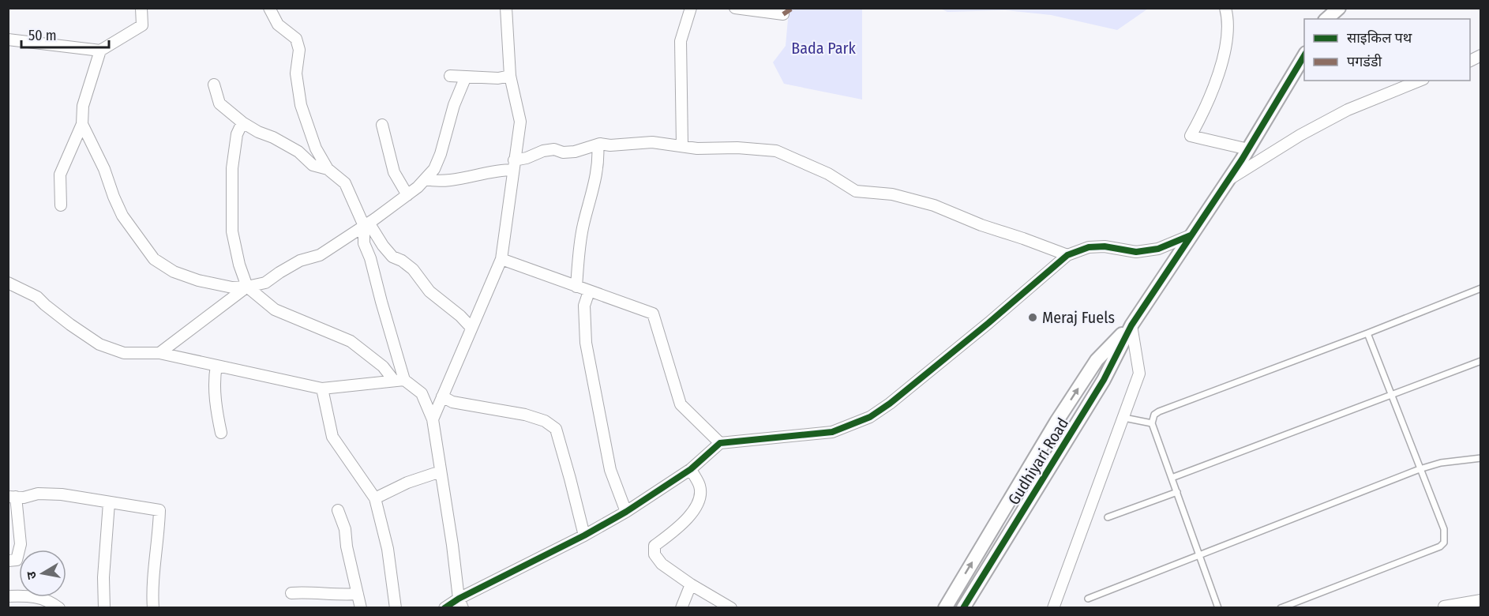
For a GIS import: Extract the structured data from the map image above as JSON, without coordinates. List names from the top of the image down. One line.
{"streets":{"street":["Gudhiyari Road"]},"parks":["Bada Park"],"places":["Meraj Fuels"],"legend":["साइकिल पथ","पगडंडी"],"scale_bar":"50 m","north":"left"}
